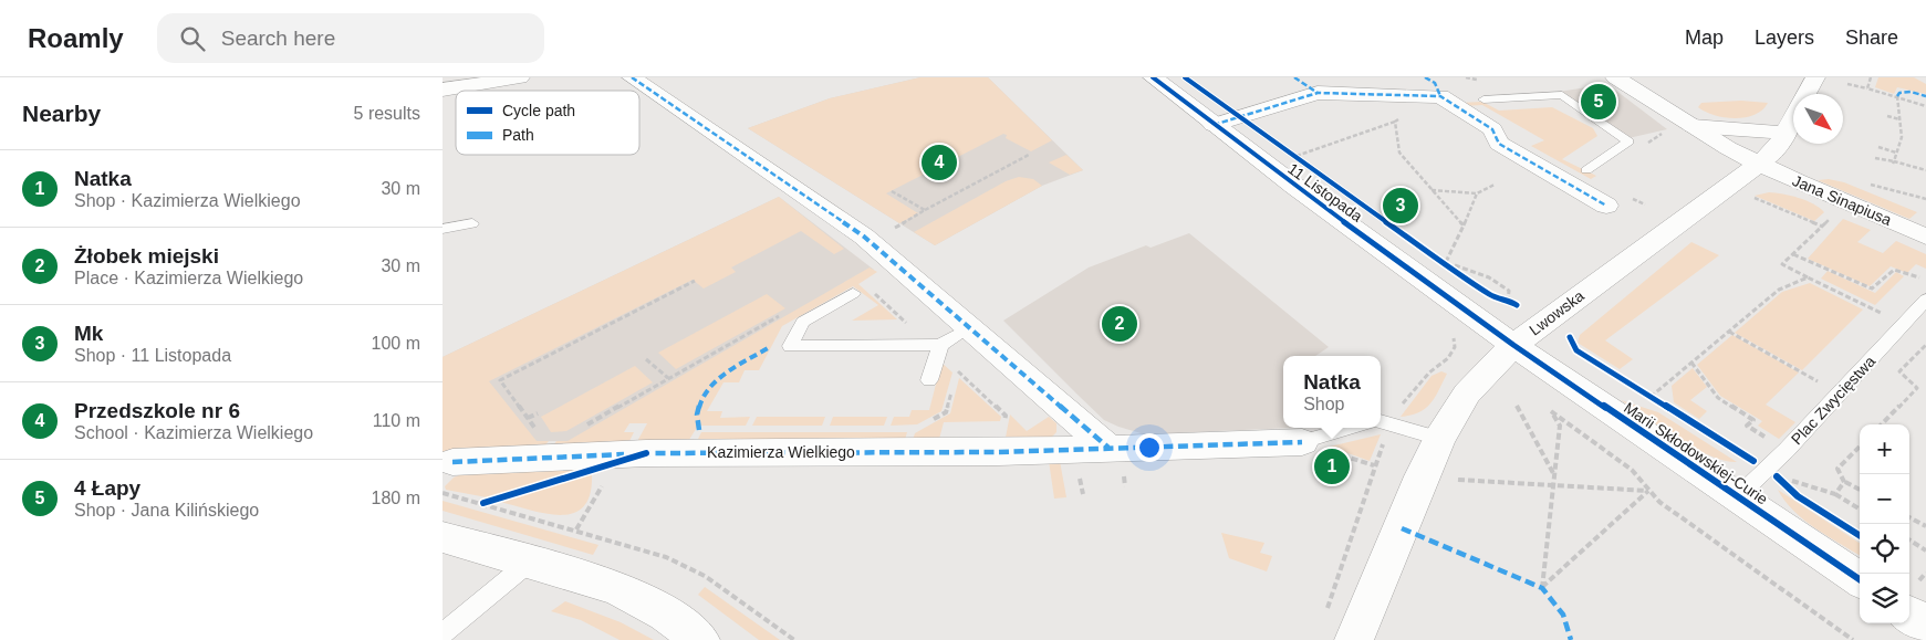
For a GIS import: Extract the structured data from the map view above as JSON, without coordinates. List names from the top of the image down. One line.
{"streets":{"street":["11 Listopada","Jana Sinapiusa","Lwowska","Kazimierza Wielkiego","Marii Skłodowskiej-Curie"],"lane":["Plac Zwycięstwa"]},"crossings":[["11 Listopada","Lwowska"],["11 Listopada","Marii Skłodowskiej-Curie"],["Jana Sinapiusa","Lwowska"],["Lwowska","Marii Skłodowskiej-Curie"],["Plac Zwycięstwa","Marii Skłodowskiej-Curie"]],"legend":["Cycle path","Path"],"north":"bottom right","page":{"header":"Roamly","search":"Search here","nav":["Map","Layers","Share"],"heading":["Nearby","5 results"],"pins":["5","4","3","2","1"],"list":[{"mark":"1","name":"Natka","note":"Shop · Kazimierza Wielkiego","value":"30 m"},{"mark":"2","name":"Żłobek miejski","note":"Place · Kazimierza Wielkiego","value":"30 m"},{"mark":"3","name":"Mk","note":"Shop · 11 Listopada","value":"100 m"},{"mark":"4","name":"Przedszkole nr 6","note":"School · Kazimierza Wielkiego","value":"110 m"},{"mark":"5","name":"4 Łapy","note":"Shop · Jana Kilińskiego","value":"180 m"}],"popup":["Natka","Shop"],"map_buttons":["+","−"]}}
